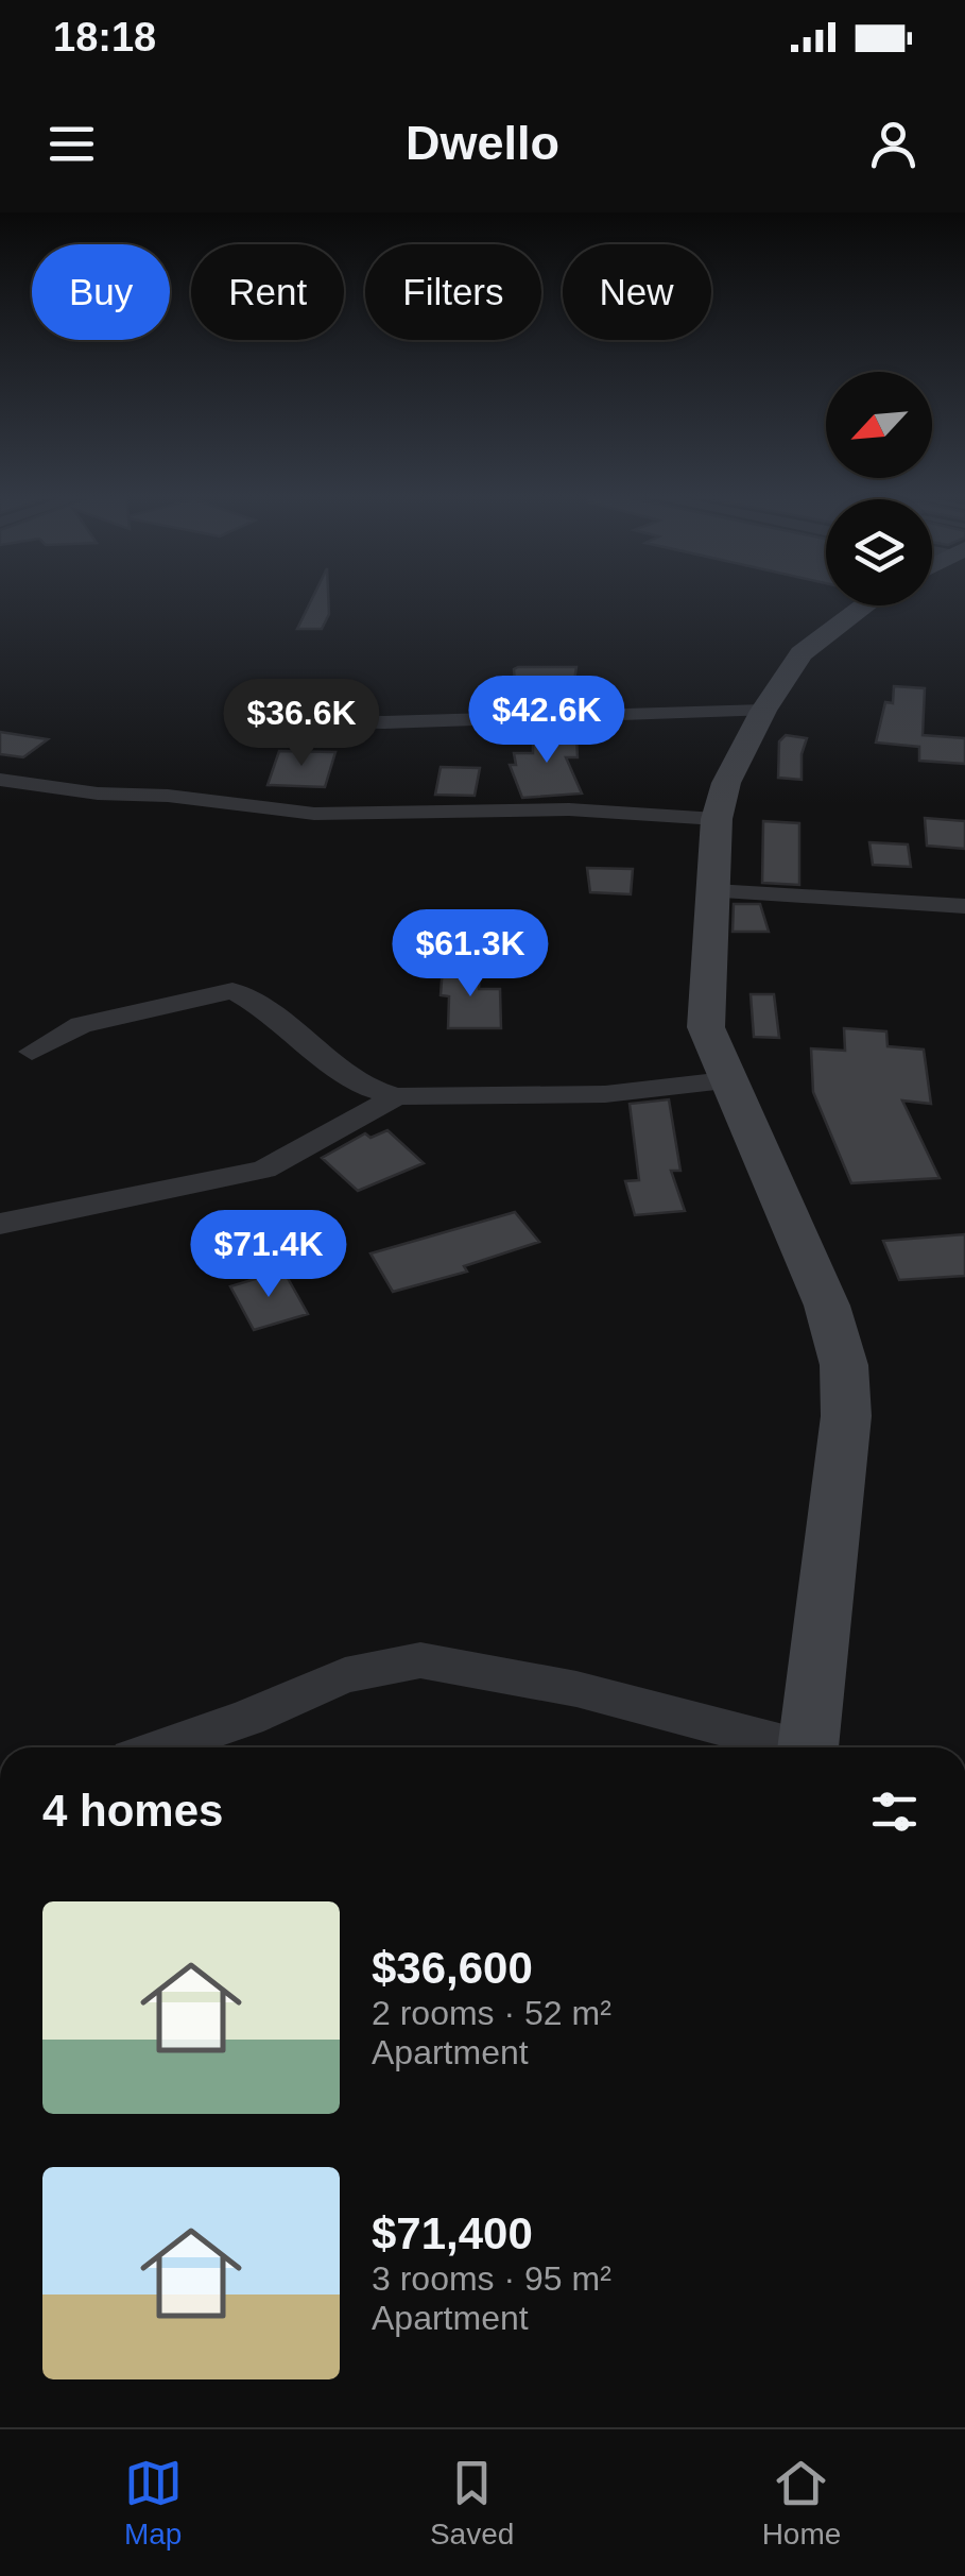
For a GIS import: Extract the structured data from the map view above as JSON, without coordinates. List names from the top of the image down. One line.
{"north":"bottom left","page":{"status":"18:18","header":"Dwello","chip":["Buy","Rent","Filters","New"],"price":["$42.6K","$36.6K","$61.3K","$71.4K"],"heading":"4 homes","list":[{"name":"$36,600","note":"2 rooms · 52 m² · Apartment"},{"name":"$71,400","note":"3 rooms · 95 m² · Apartment"}],"tabs":["Map","Saved","Home"]}}
